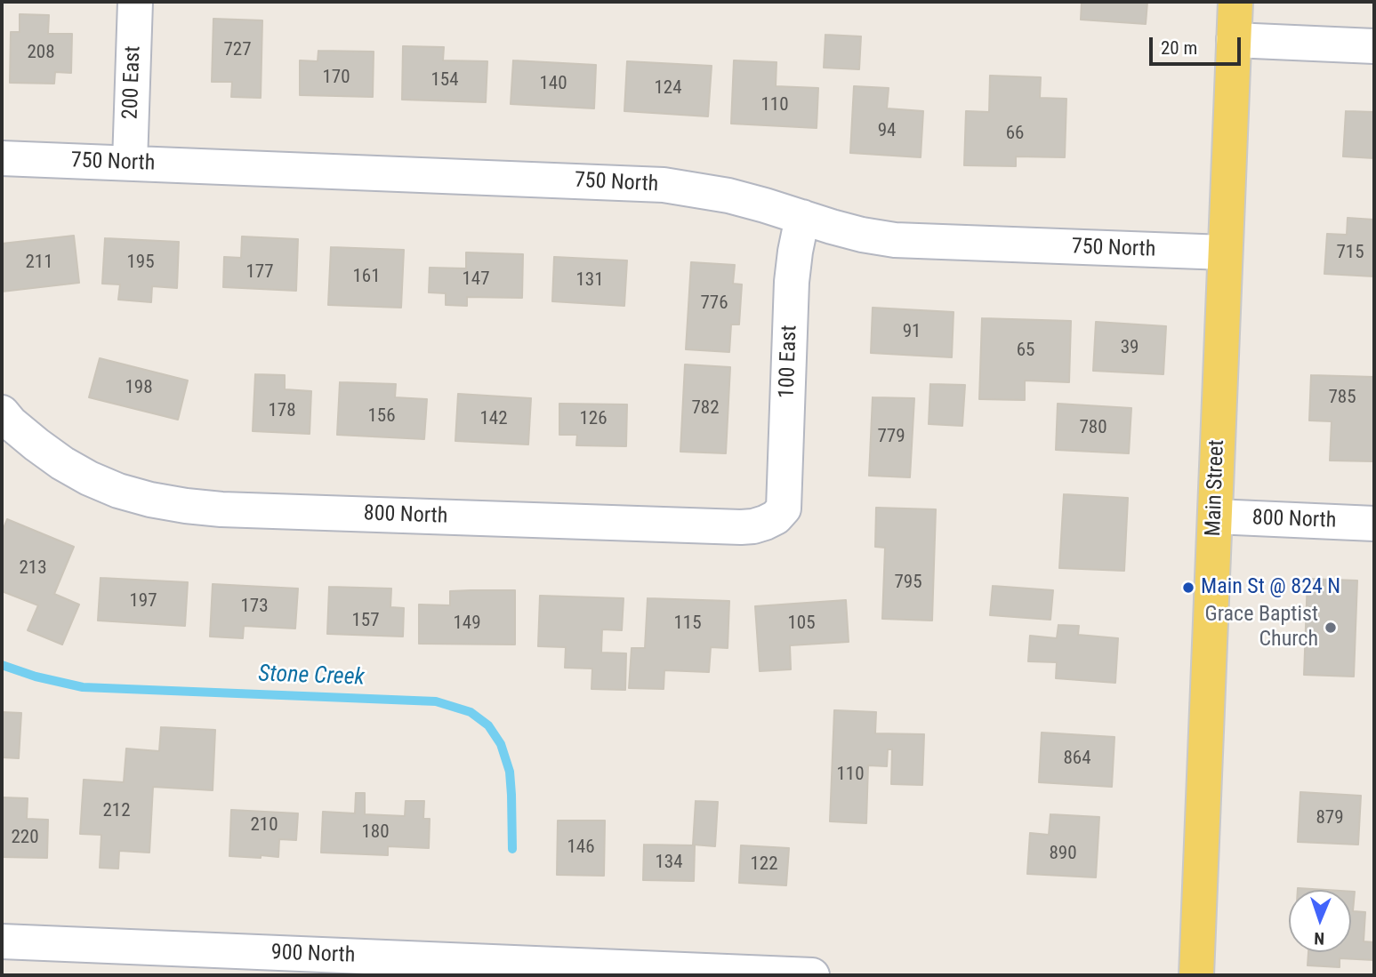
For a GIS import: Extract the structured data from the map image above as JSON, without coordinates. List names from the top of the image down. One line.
{"streets":{"main road":["Main Street"],"street":["200 East","750 North","100 East","800 North","900 North"]},"crossings":[["200 East","750 North"],["750 North","100 East"],["750 North","Main Street"],["100 East","800 North"],["Main Street","800 North"]],"water":["Stone Creek"],"places":["Main St @ 824 N","Grace Baptist Church"],"house_numbers":["727","208","170","154","140","124","110","94","66","715","211","195","177","161","147","131","776","91","39","65","198","785","782","178","156","142","126","780","779","213","795","197","173","157","149","115","105","864","110","212","879","210","180","220","146","890","134","122"],"scale_bar":"20 m","north":"bottom"}
